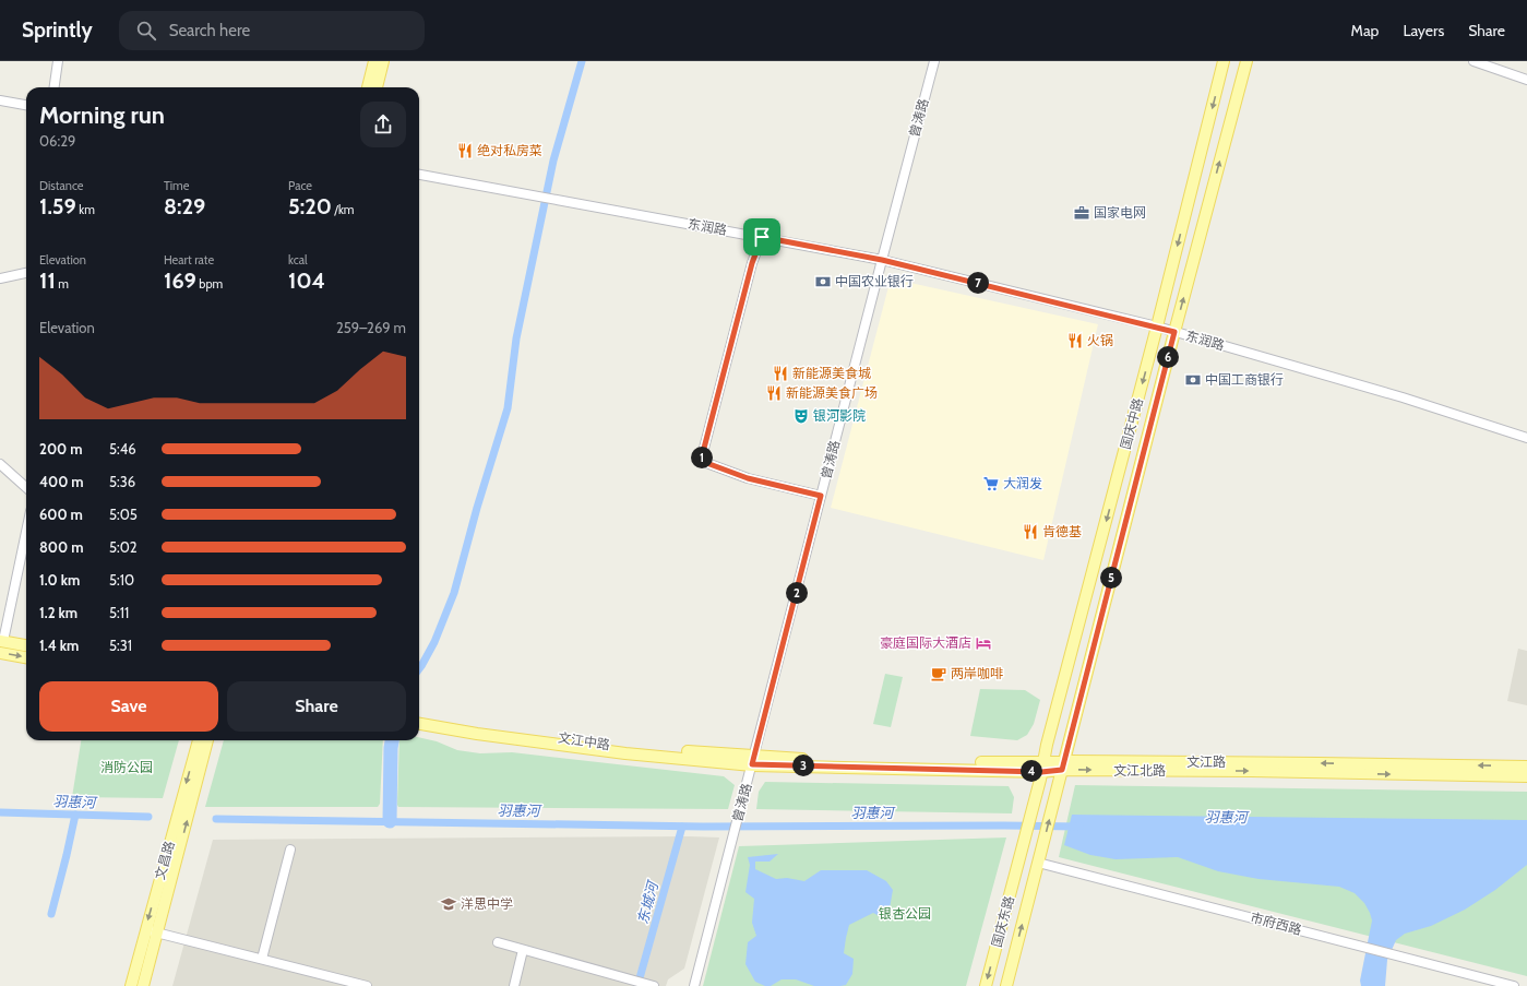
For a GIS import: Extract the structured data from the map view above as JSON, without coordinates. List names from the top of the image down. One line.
{"streets":{"main road":["国庆中路","文江中路","文江路","文江北路","文昌路","国庆东路"],"street":["曾涛路","东润路","市府西路"]},"crossings":[["曾涛路","东润路"],["曾涛路","文江中路"],["曾涛路","文江路"],["东润路","国庆中路"],["东润路","国庆东路"],["国庆中路","文江路"],["国庆中路","国庆东路"],["文江中路","文江路"],["文江路","文江北路"],["文江路","国庆东路"],["文江北路","国庆东路"],["国庆东路","市府西路"]],"one_way":["国庆中路","文江路","文江北路"],"water":["羽惠河","东城河"],"parks":["消防公园","银杏公园"],"places":{"restaurant":["绝对私房菜","火锅","新能源美食城","新能源美食广场","肯德基"],"office":["国家电网"],"bank":["中国农业银行","中国工商银行"],"theatre":["银河影院"],"supermarket":["大润发"],"hotel":["豪庭国际大酒店"],"cafe":["两岸咖啡"],"school or university":["洋思中学"]},"page":{"header":"Sprintly","search":"Search here","nav":["Map","Layers","Share"],"heading":["Morning run","06:29"],"stats":[["Distance","1.59 km"],["Time","8:29"],["Pace","5:20 /km"],["Elevation","11 m"],["Heart rate","169 bpm"],["kcal","104"]],"pins":["7","6","1","5","2","3","4"],"chart":["Elevation","259–269 m"],"list":[{"name":"200 m","note":"5:46"},{"name":"400 m","note":"5:36"},{"name":"600 m","note":"5:05"},{"name":"800 m","note":"5:02"},{"name":"1.0 km","note":"5:10"},{"name":"1.2 km","note":"5:11"},{"name":"1.4 km","note":"5:31"}],"buttons":["Save","Share"]}}
